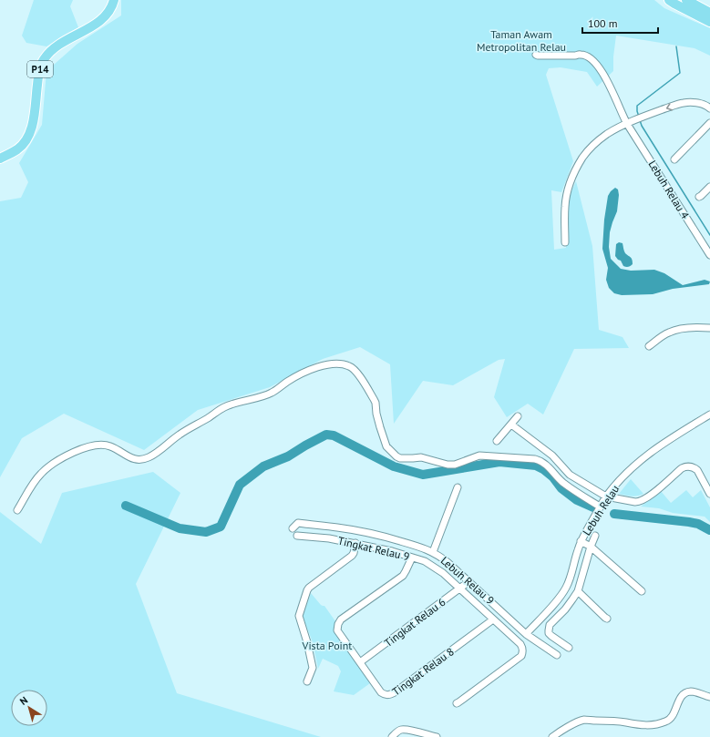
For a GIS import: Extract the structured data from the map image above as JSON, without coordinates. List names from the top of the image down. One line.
{"streets":{"main road":["P14"],"street":["Lebuh Relau 4","Lebuh Relau","Tingkat Relau 9","Lebuh Relau 9","Tingkat Relau 6","Tingkat Relau 8"]},"crossings":[["Lebuh Relau","Lebuh Relau 9"],["Tingkat Relau 9","Tingkat Relau 6"],["Tingkat Relau 9","Tingkat Relau 8"],["Lebuh Relau 9","Tingkat Relau 6"],["Tingkat Relau 6","Tingkat Relau 8"]],"parks":["Taman Awam Metropolitan Relau","Vista Point"],"scale_bar":"100 m","north":"top left"}
